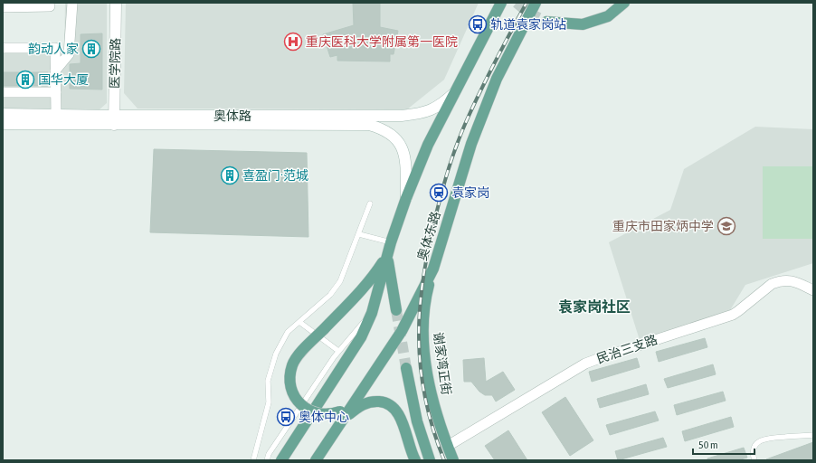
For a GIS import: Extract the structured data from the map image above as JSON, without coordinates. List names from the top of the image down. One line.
{"streets":{"main road":["医学院路","奥体路","奥体东路","谢家湾正街"],"street":["民治三支路"]},"crossings":[["医学院路","奥体路"],["奥体东路","谢家湾正街"],["民治三支路","谢家湾正街"]],"districts":["袁家岗社区"],"places":{"bus stop":["轨道袁家岗站","奥体中心"],"hospital":["重庆医科大学附属第一医院"],"building":["韵动人家","国华大厦","喜盈门·范城"],"station":["袁家岗"],"school or university":["重庆市田家炳中学"]},"scale_bar":"50 m"}
